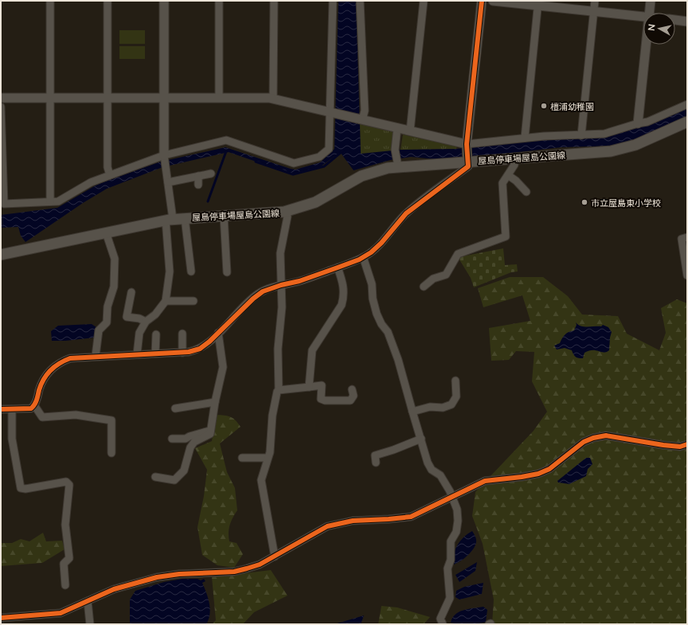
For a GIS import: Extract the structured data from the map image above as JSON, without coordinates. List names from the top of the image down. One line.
{"streets":{"main road":["屋島停車場屋島公園線"]},"places":["檀浦幼稚園","市立屋島東小学校"],"north":"left"}
